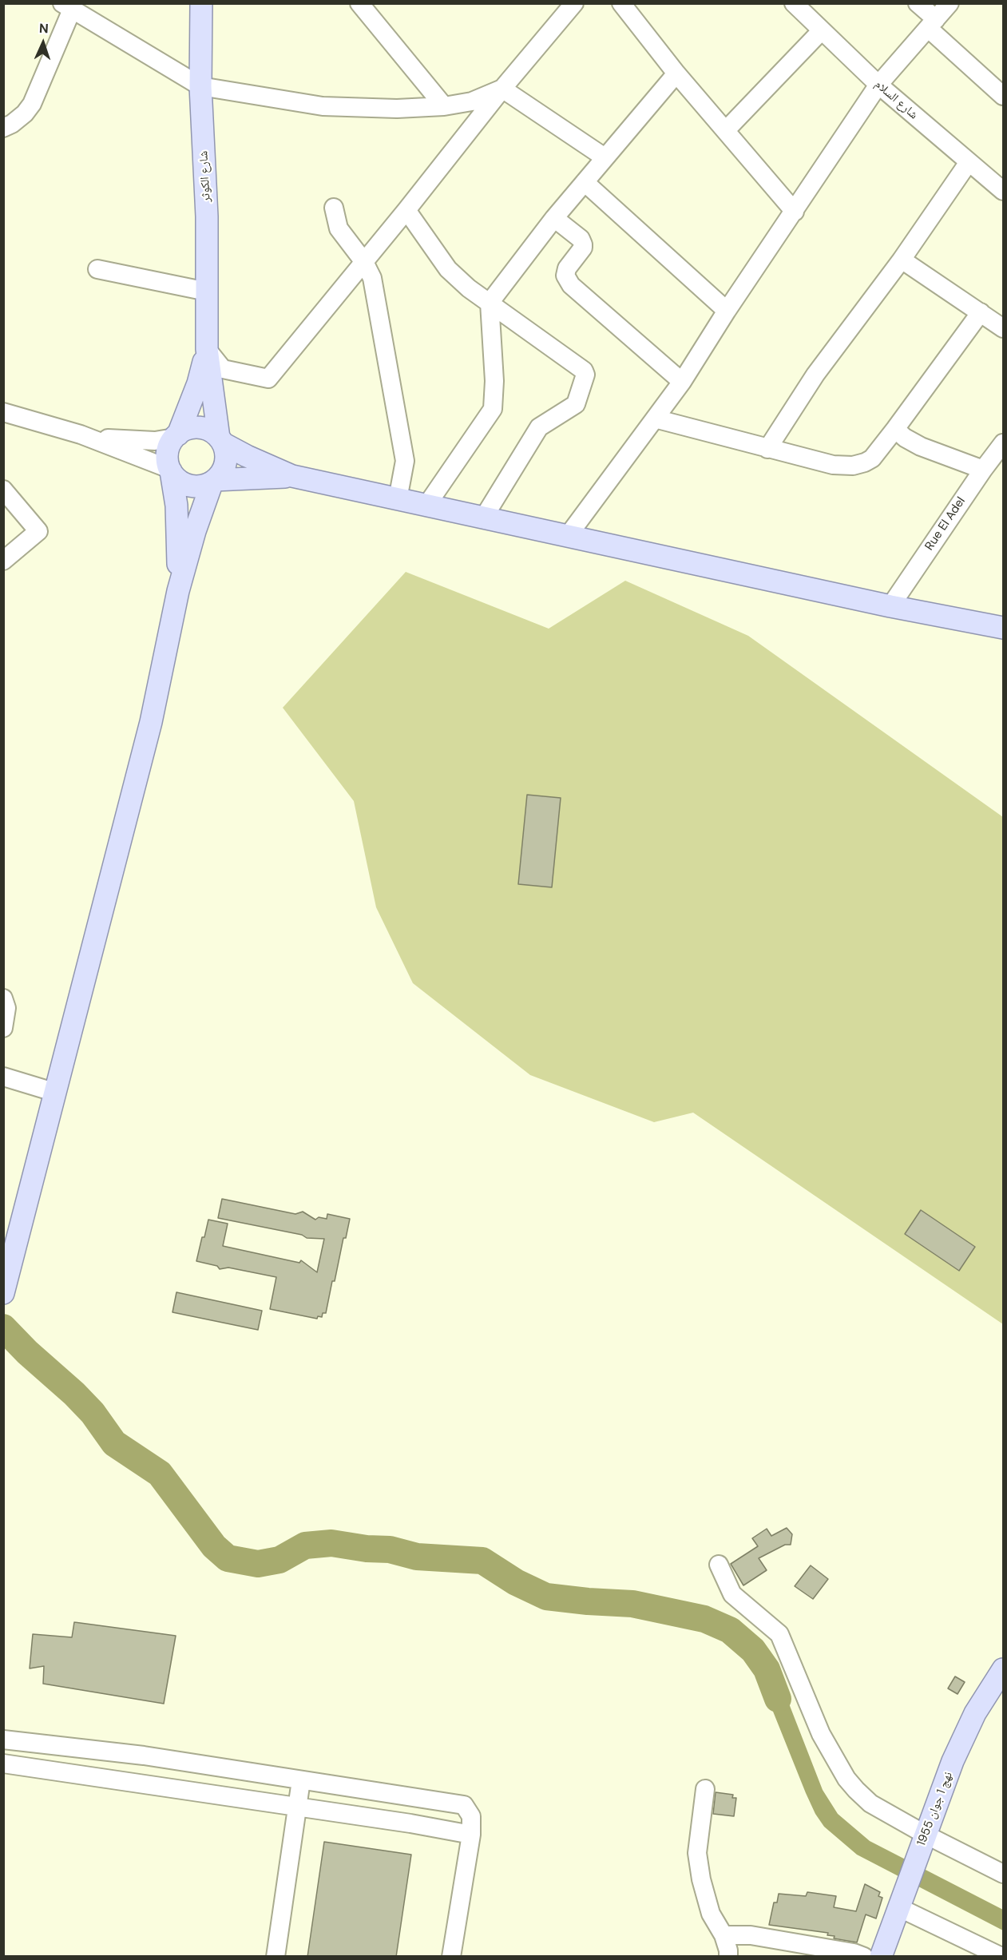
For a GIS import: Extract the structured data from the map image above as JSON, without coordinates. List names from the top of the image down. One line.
{"streets":{"main road":["شارع الكوثر","نهج 1 جوان 1955"],"street":["شارع السلام","Rue El Adel"]},"north":"top"}
